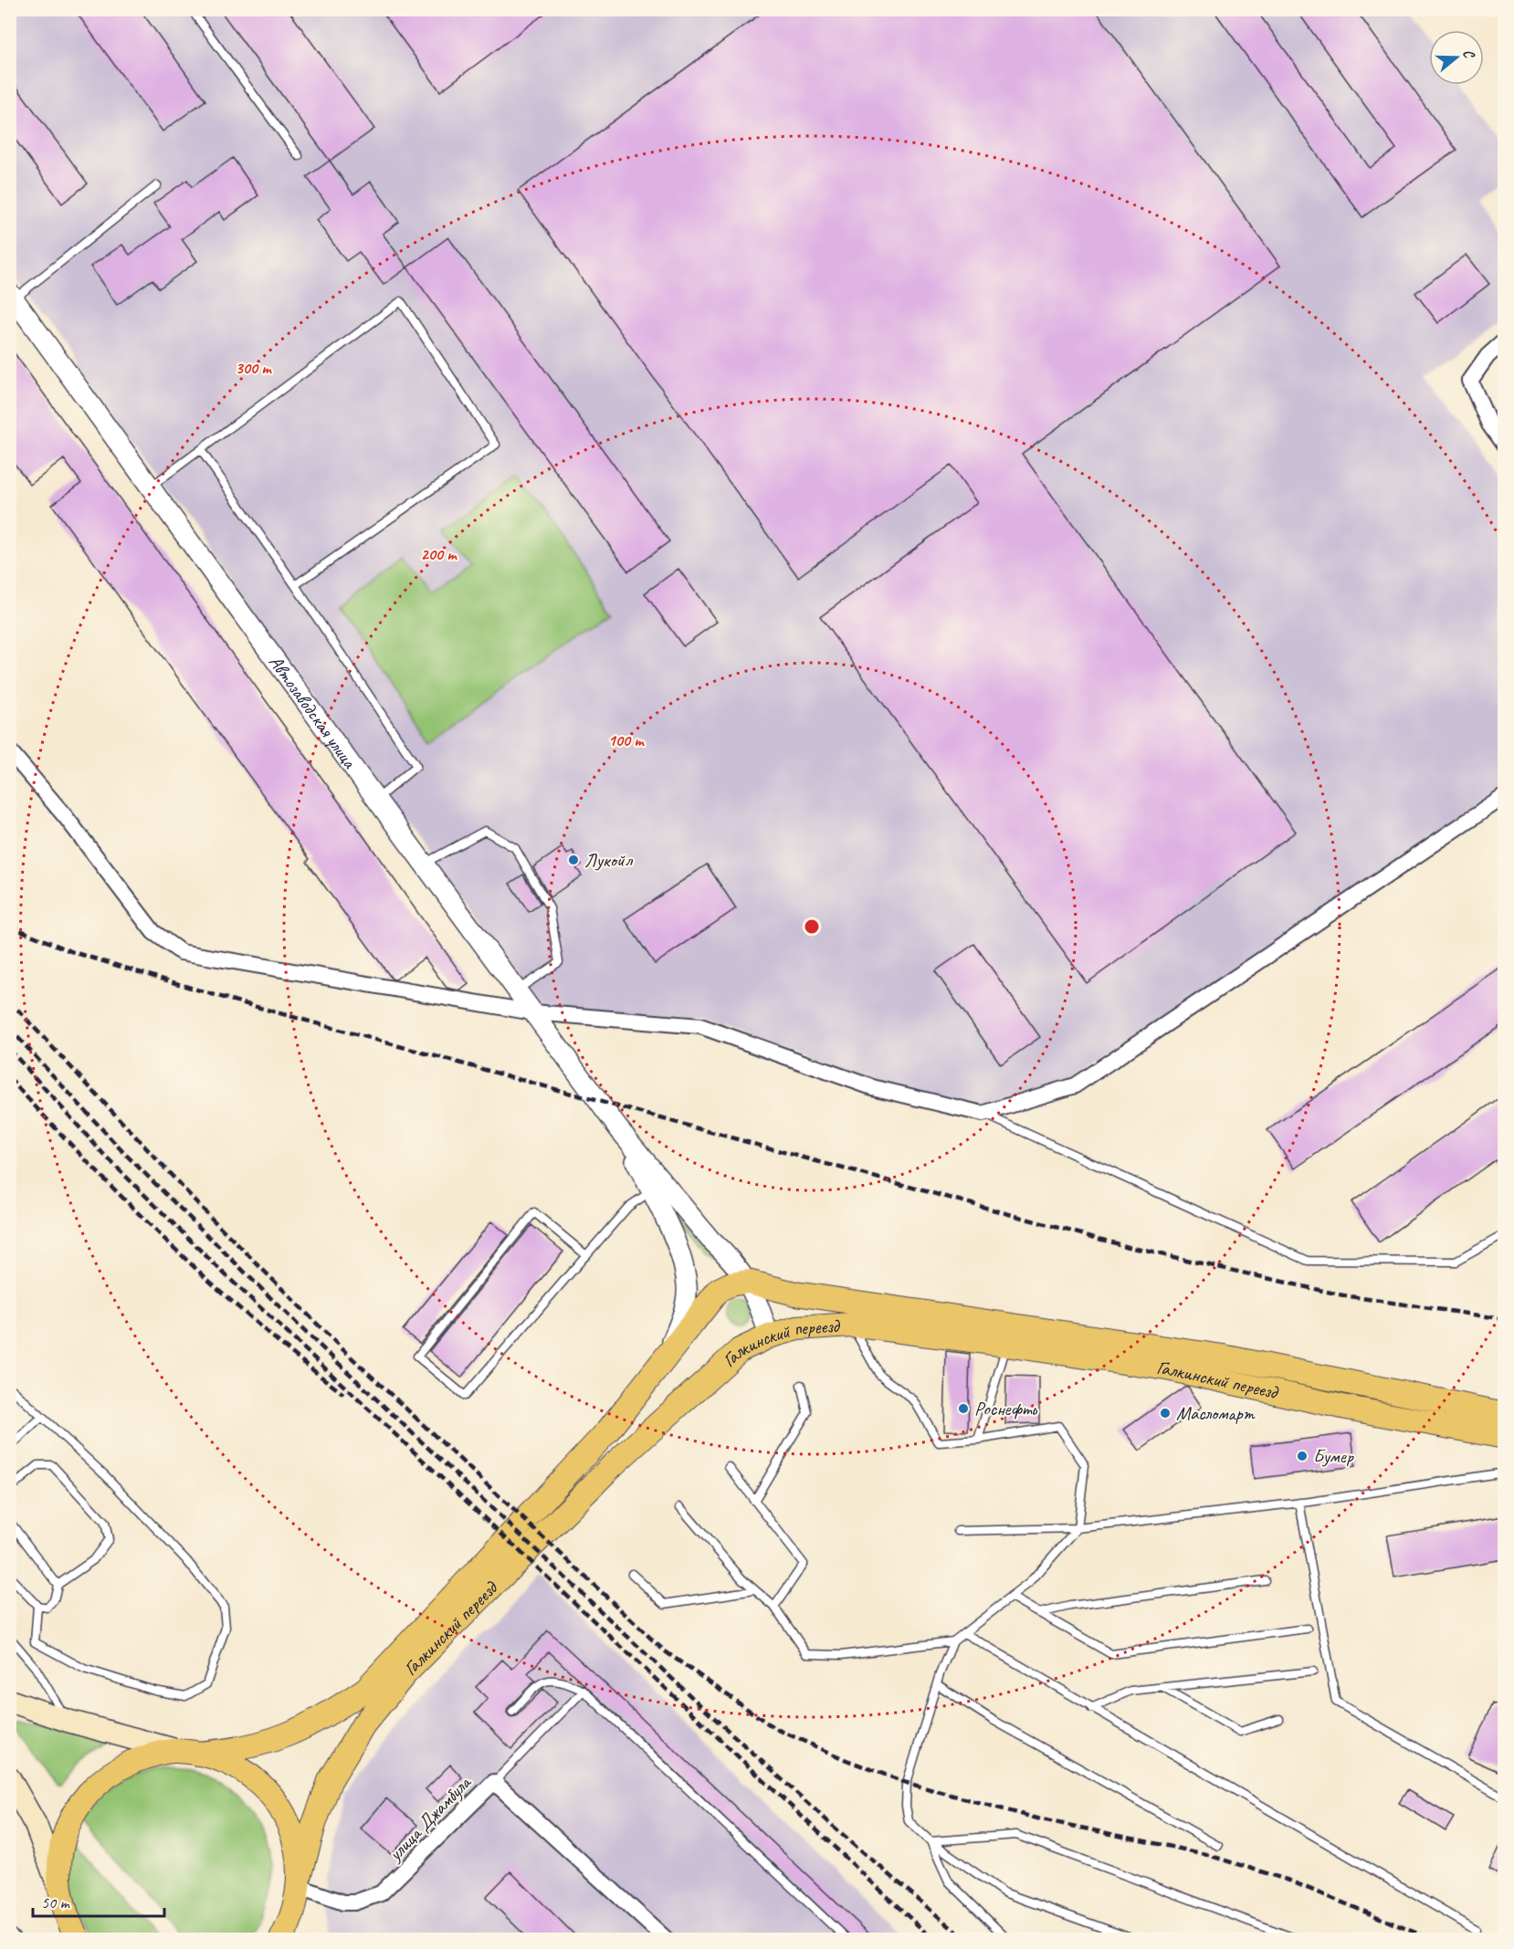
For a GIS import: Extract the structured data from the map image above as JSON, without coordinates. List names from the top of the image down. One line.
{"streets":{"main road":["Галкинский переезд"],"street":["Автозаводская улица","улица Джамбула"]},"crossings":[["Галкинский переезд","улица Джамбула"]],"places":["Лукойл","Роснефть","Масломарт","Бумер"],"scale_bar":"50 m","north":"right","rings":["300 m","200 m","100 m"]}
